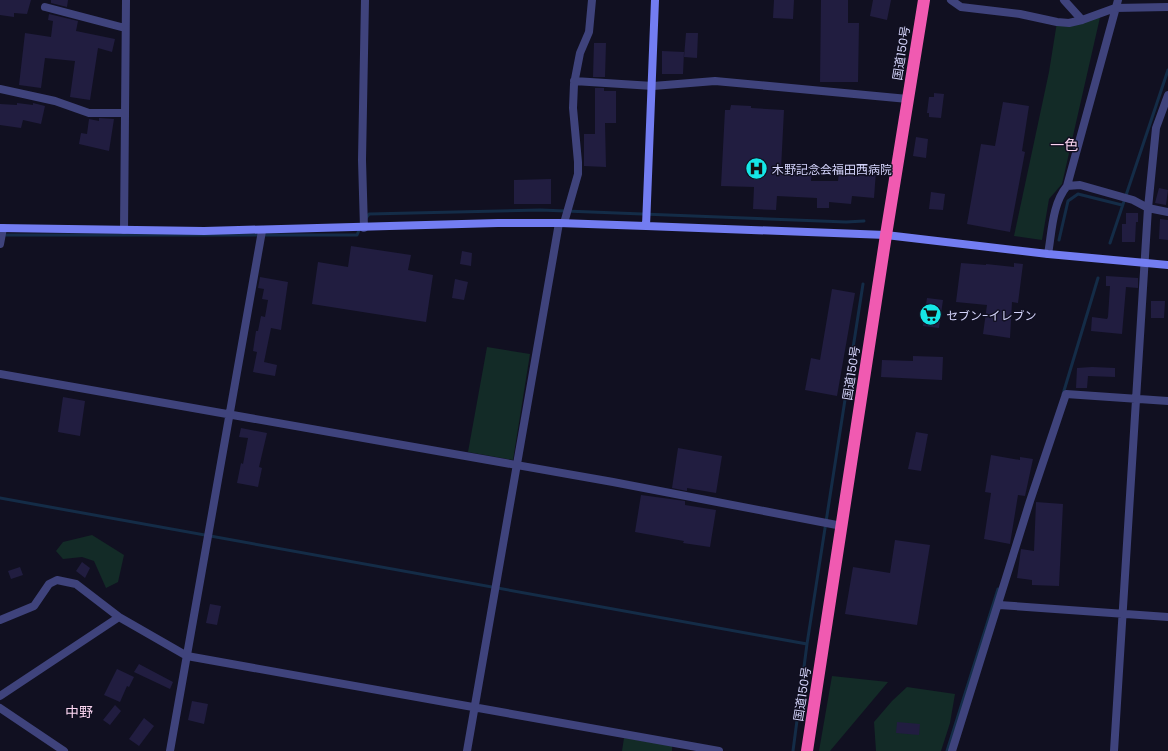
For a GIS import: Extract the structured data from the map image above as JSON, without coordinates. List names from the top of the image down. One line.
{"streets":{"highway":["国道150号"]},"districts":["一色","中野"],"places":{"hospital":["木野記念会福田西病院"],"supermarket":["セブン-イレブン"]}}
